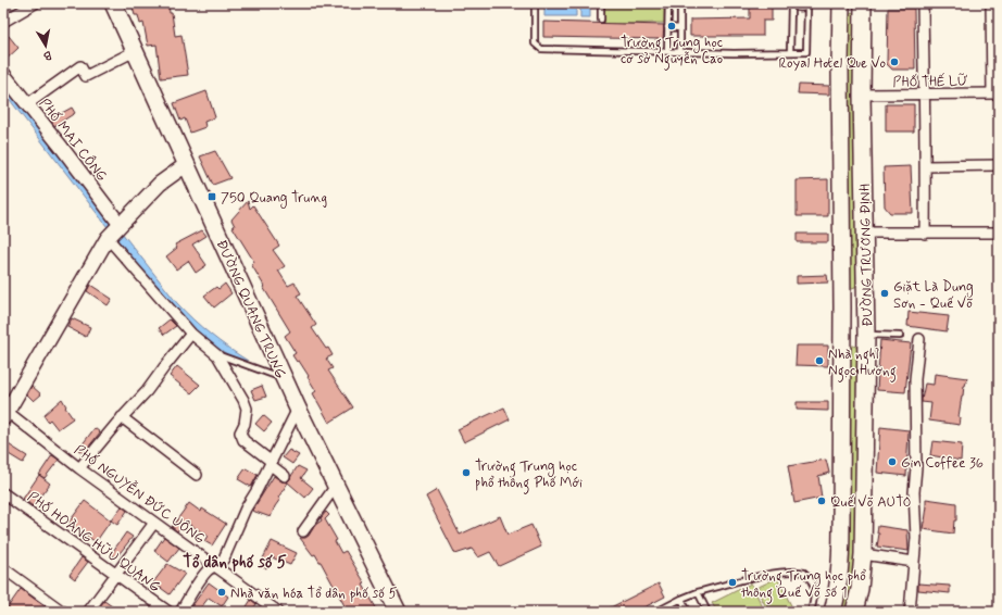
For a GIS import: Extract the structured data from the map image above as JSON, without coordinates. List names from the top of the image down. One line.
{"streets":{"main road":["ĐƯỜNG TRƯƠNG ĐỊNH","ĐƯỜNG QUANG TRUNG"],"street":["PHỐ THẾ LỮ","PHỐ MAI CÔNG","PHỐ NGUYỄN ĐỨC UÔNG","PHỐ HOÀNG HỮU QUANG"]},"crossings":[["PHỐ THẾ LỮ","ĐƯỜNG TRƯƠNG ĐỊNH"]],"districts":["Tổ dân phố số 5"],"places":{"other":["Trường Trung học cơ sở Nguyễn Cao","Royal Hotel Que Vo","Giặt Là Dung Sơn - Quế Võ","Nhà nghỉ Ngọc Hương","Gin Coffee 36","Trường Trung học phổ thông Phố Mới","Quế Võ AUTO","Trường Trung học phổ thông Quế Võ số 1","Nhà văn hóa Tổ dân phố số 5"],"transit":["750 Quang Trung"]},"north":"bottom"}
